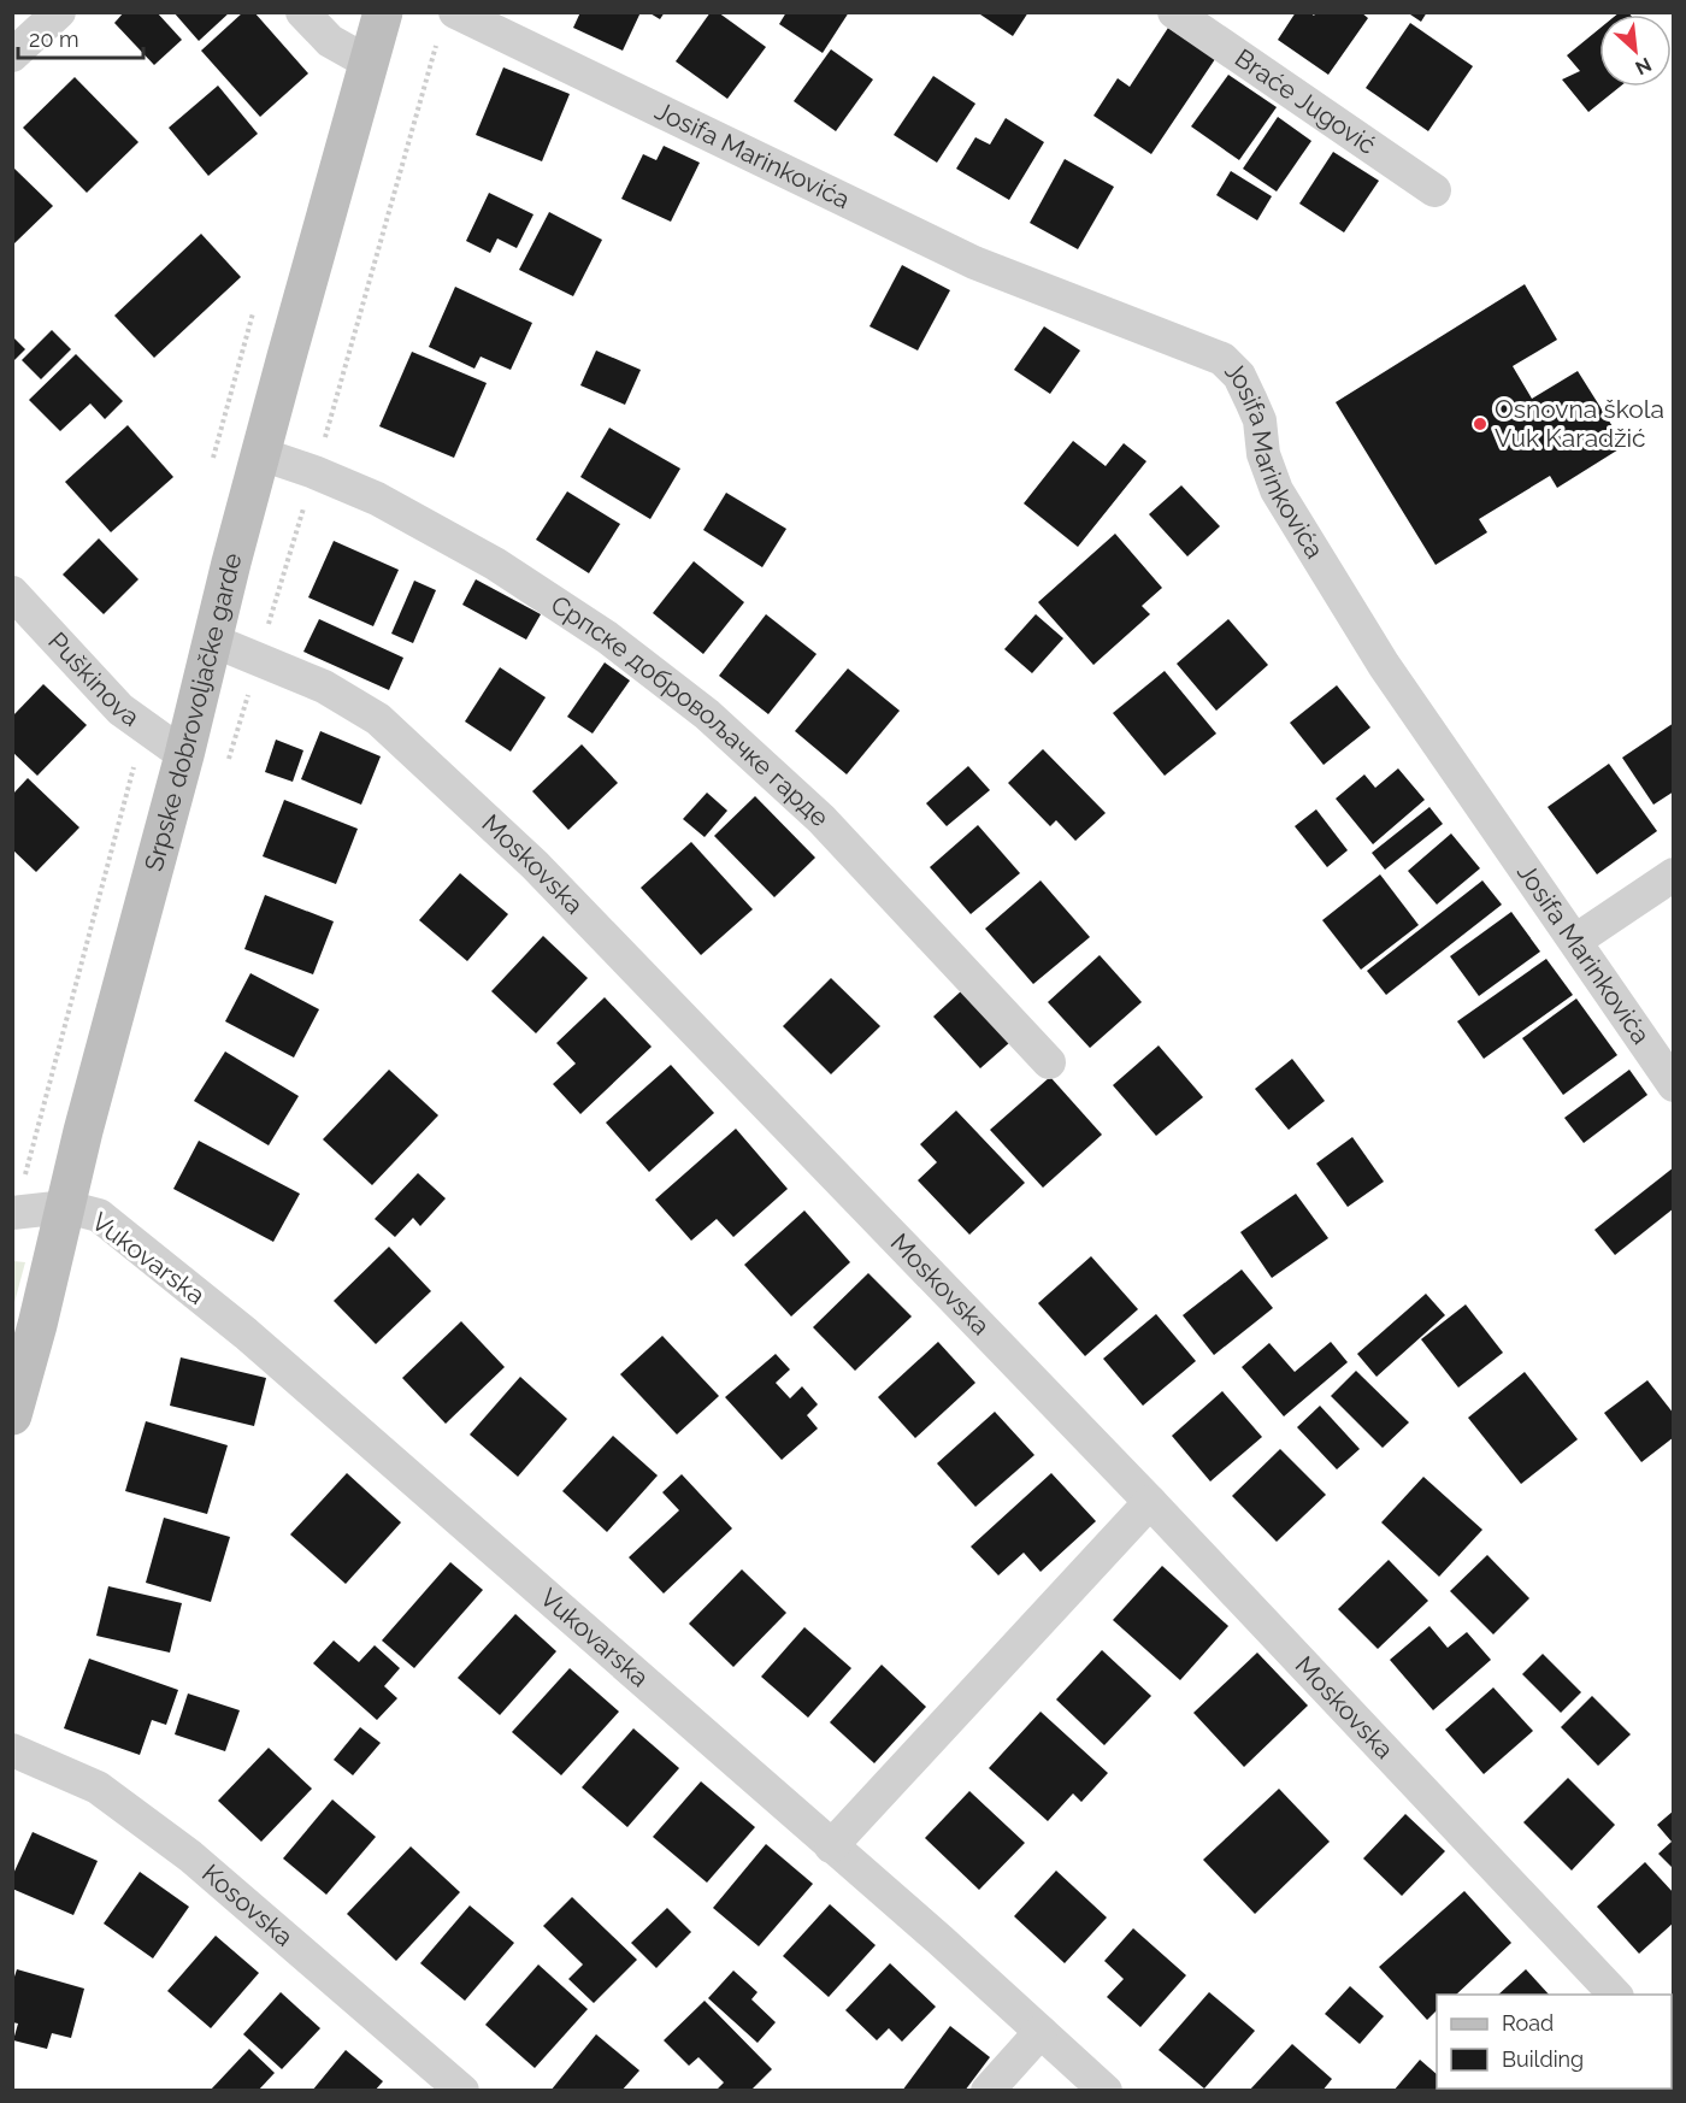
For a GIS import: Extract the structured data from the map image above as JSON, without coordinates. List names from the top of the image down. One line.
{"streets":{"main road":["Srpske dobrovoljačke garde"],"street":["Braće Jugović","Josifa Marinkovića","Puškinova","Српске добровољачке гарде","Moskovska","Vukovarska","Kosovska"]},"crossings":[["Puškinova","Srpske dobrovoljačke garde"],["Srpske dobrovoljačke garde","Српске добровољачке гарде"],["Srpske dobrovoljačke garde","Moskovska"],["Srpske dobrovoljačke garde","Vukovarska"]],"places":["Osnovna škola Vuk Karadžić"],"legend":["Road","Building"],"scale_bar":"20 m","north":"bottom right"}
